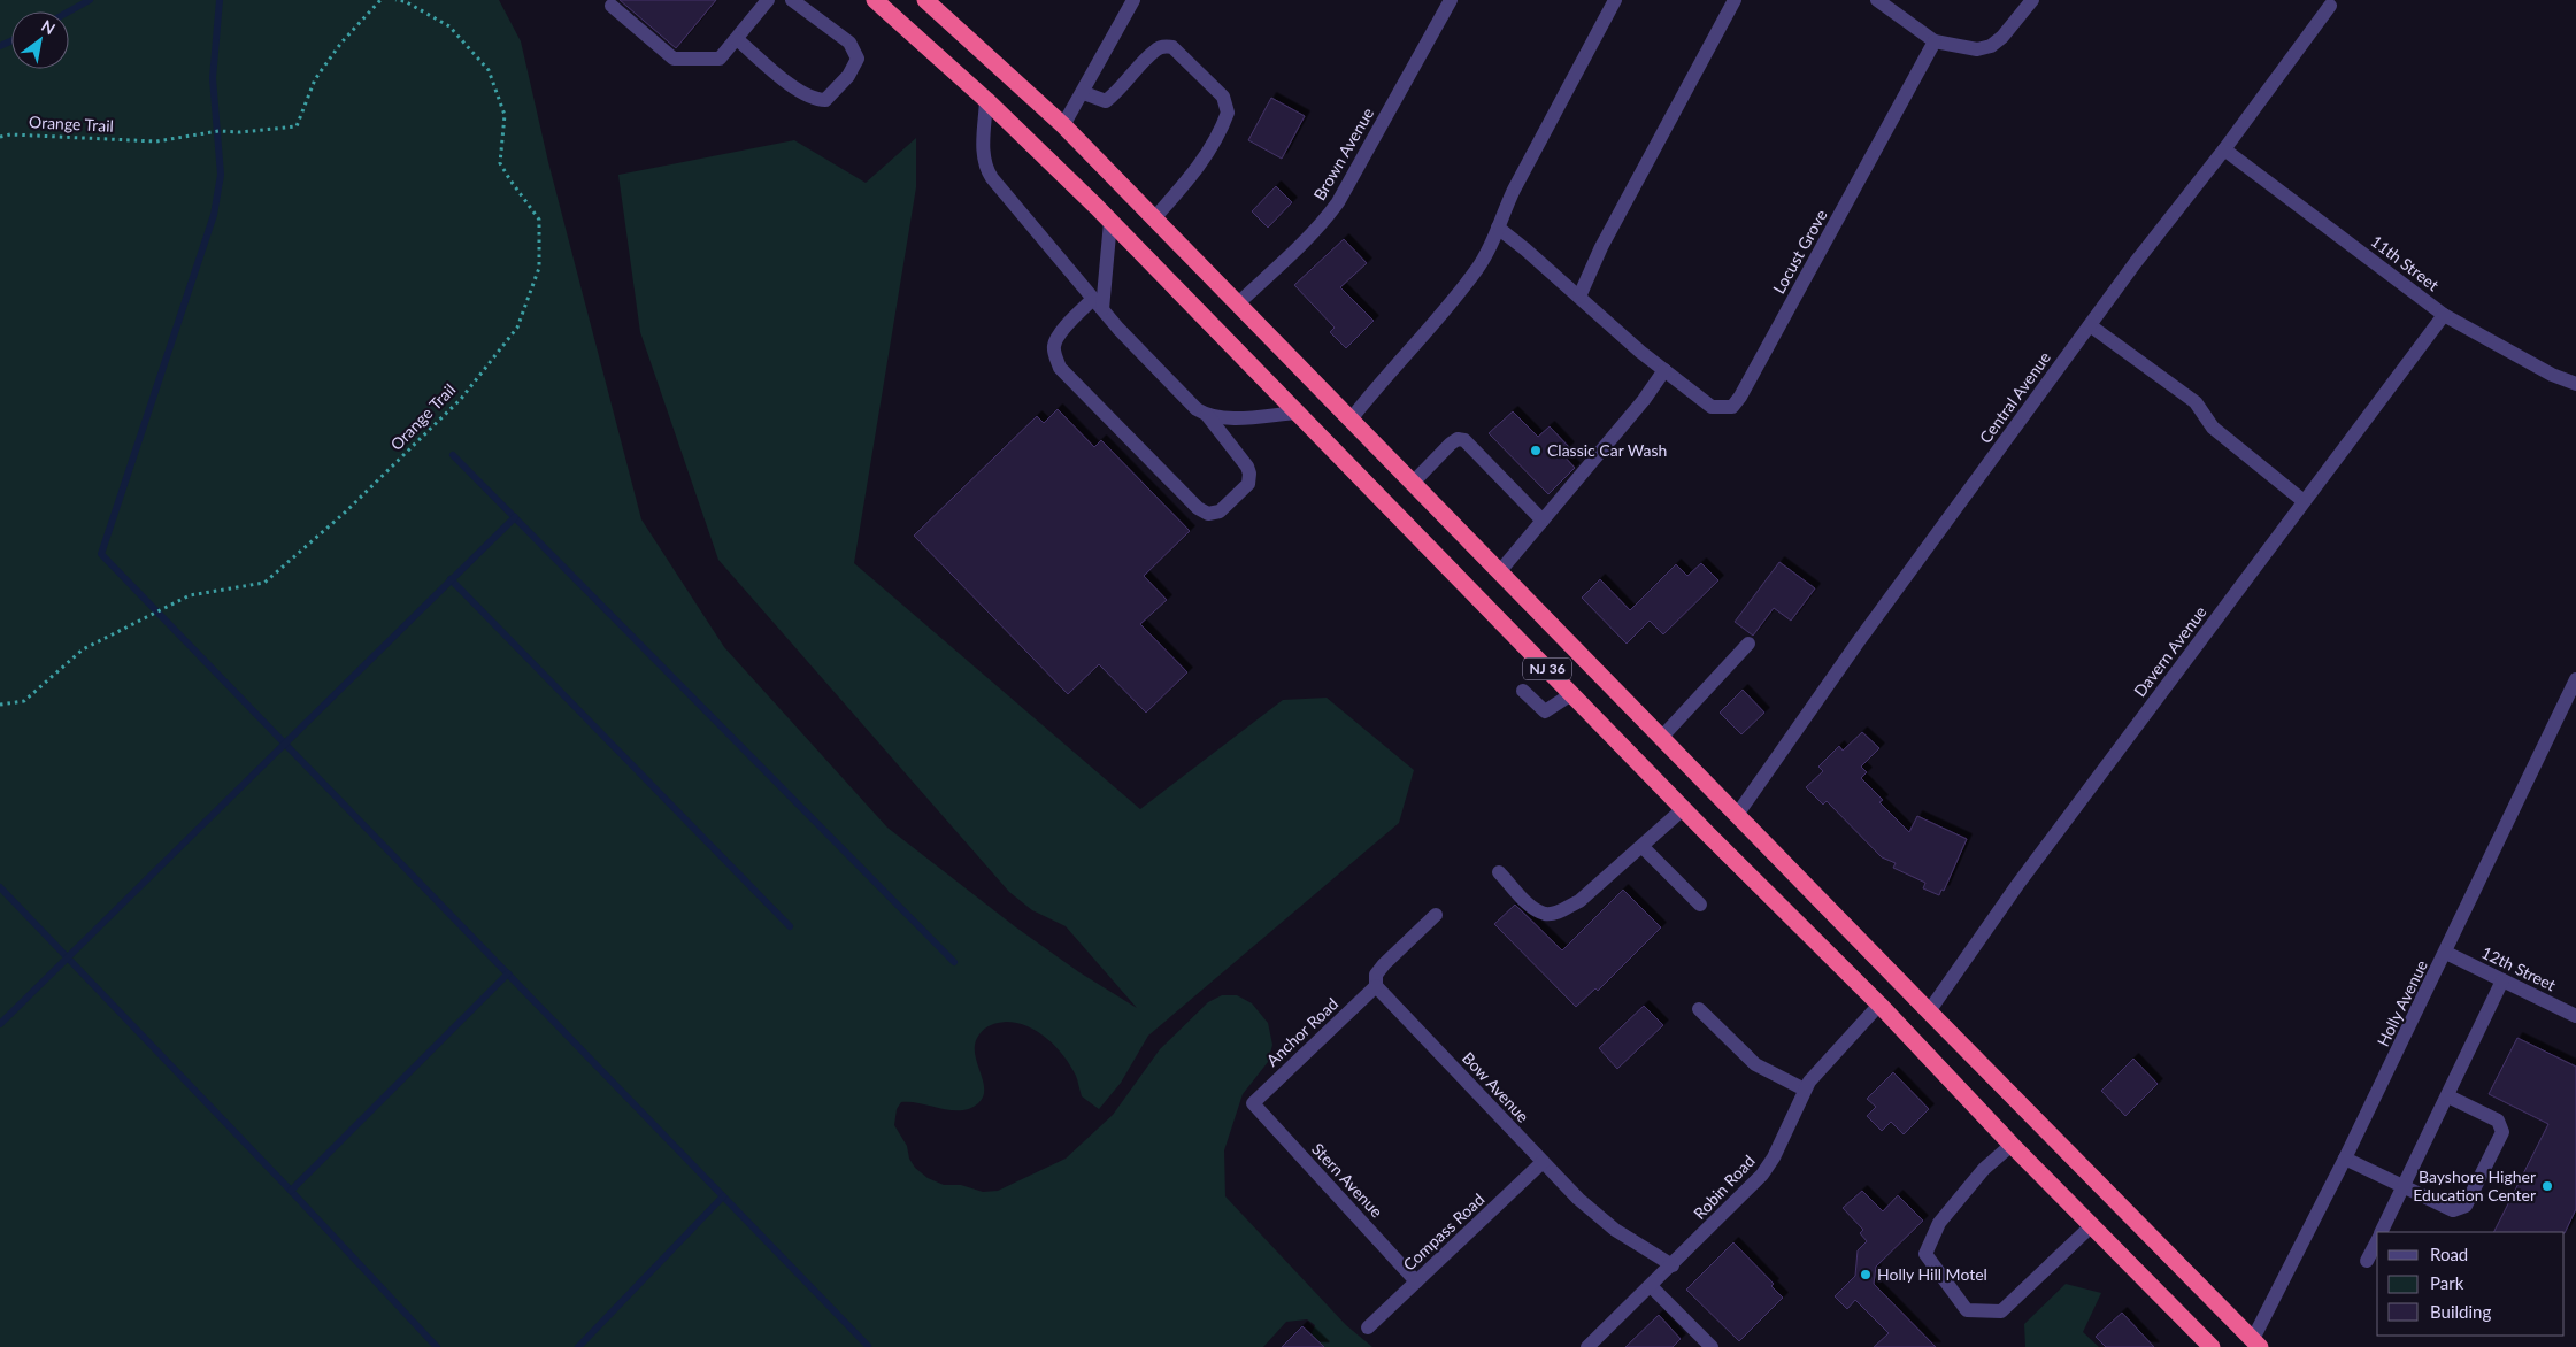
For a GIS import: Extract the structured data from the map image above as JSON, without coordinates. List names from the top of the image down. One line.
{"streets":{"highway":["NJ 36"],"street":["Brown Avenue","Locust Grove","11th Street","Central Avenue","Davern Avenue","12th Street","Holly Avenue","Anchor Road","Bow Avenue","Stern Avenue","Robin Road","Compass Road"],"path":["Orange Trail"]},"crossings":[["Brown Avenue","NJ 36"],["11th Street","Central Avenue"],["11th Street","Davern Avenue"],["Central Avenue","NJ 36"],["Davern Avenue","NJ 36"],["NJ 36","Holly Avenue"],["NJ 36","Robin Road"],["12th Street","Holly Avenue"],["Anchor Road","Bow Avenue"],["Anchor Road","Stern Avenue"],["Bow Avenue","Robin Road"],["Bow Avenue","Compass Road"],["Stern Avenue","Compass Road"]],"places":["Classic Car Wash","Bayshore Higher Education Center","Holly Hill Motel"],"legend":["Road","Park","Building"],"north":"top right"}
